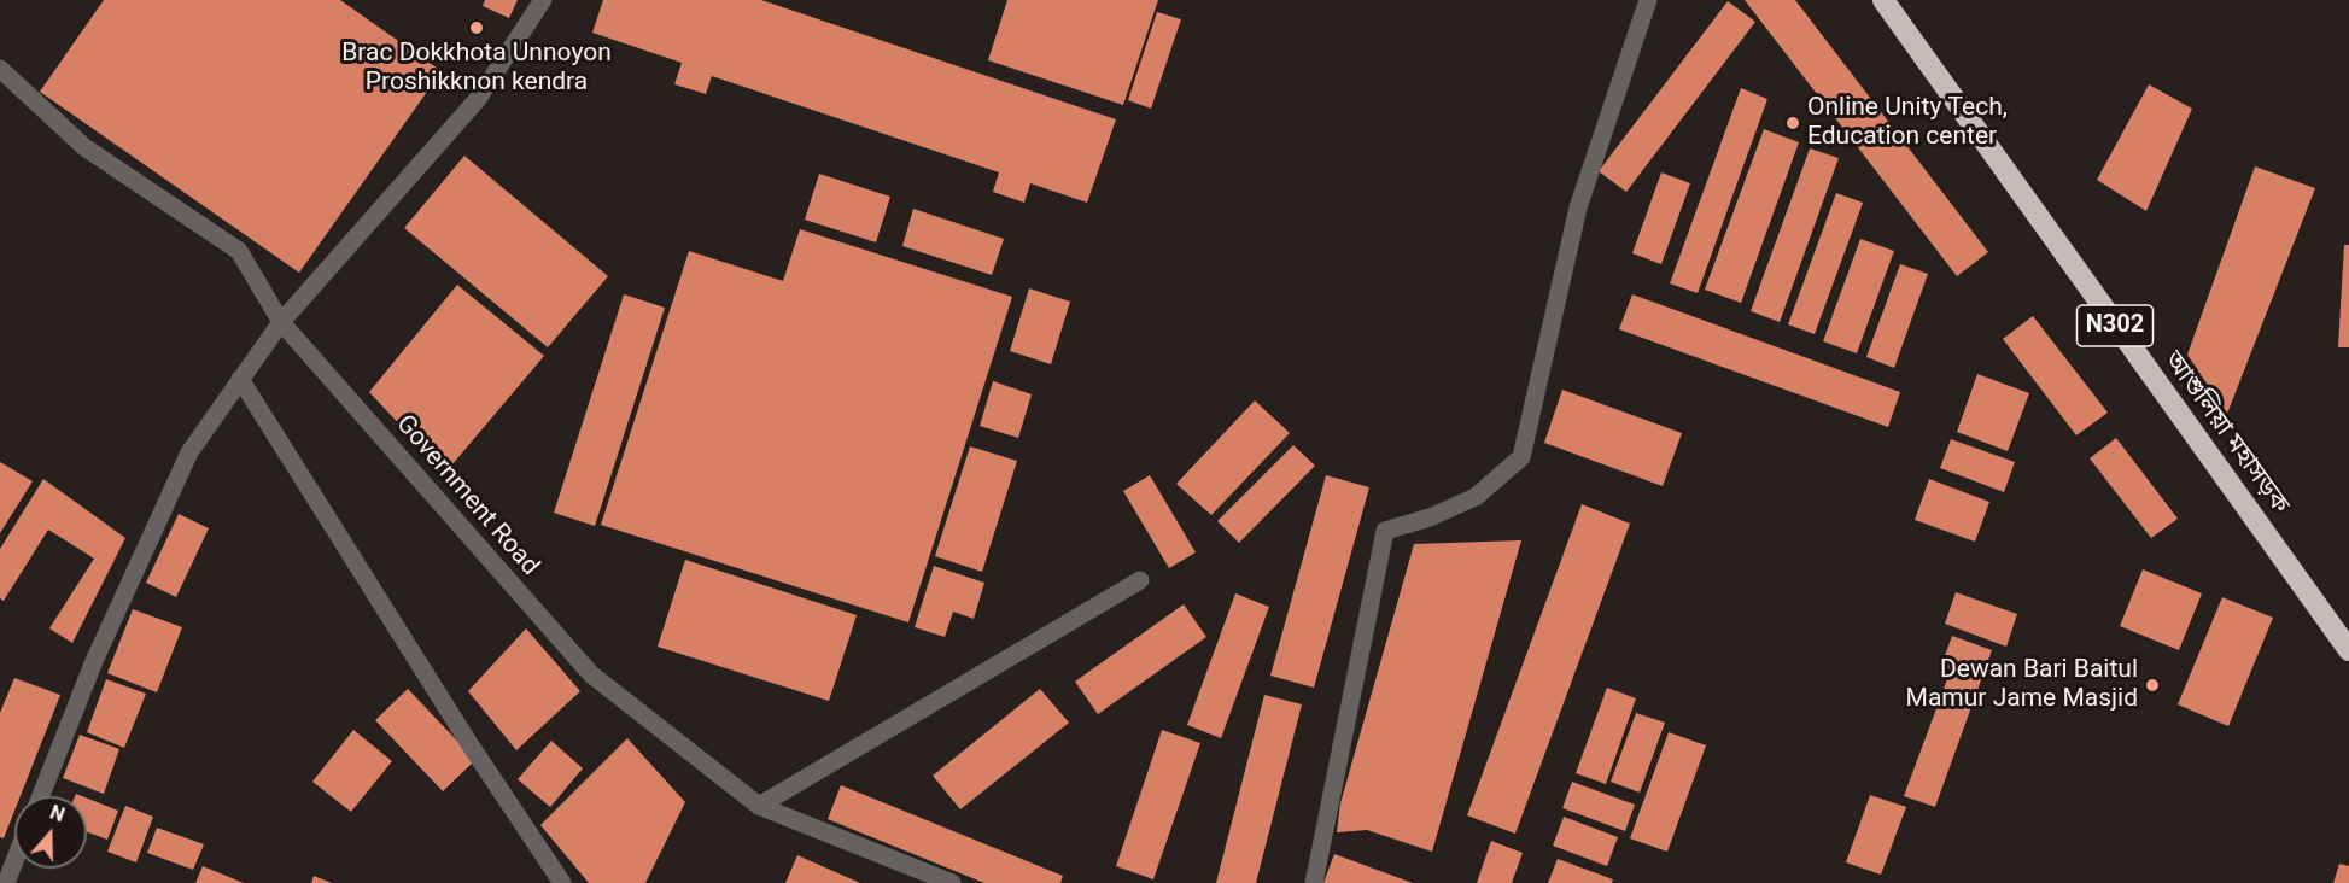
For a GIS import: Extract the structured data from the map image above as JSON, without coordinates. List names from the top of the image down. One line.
{"streets":{"highway":["N302","আশুলিয়া মহাসড়ক"],"street":["Government Road"]},"places":["Brac Dokkhota Unnoyon Proshikknon kendra","Online Unity Tech, Education center","Dewan Bari Baitul Mamur Jame Masjid"],"north":"top"}
